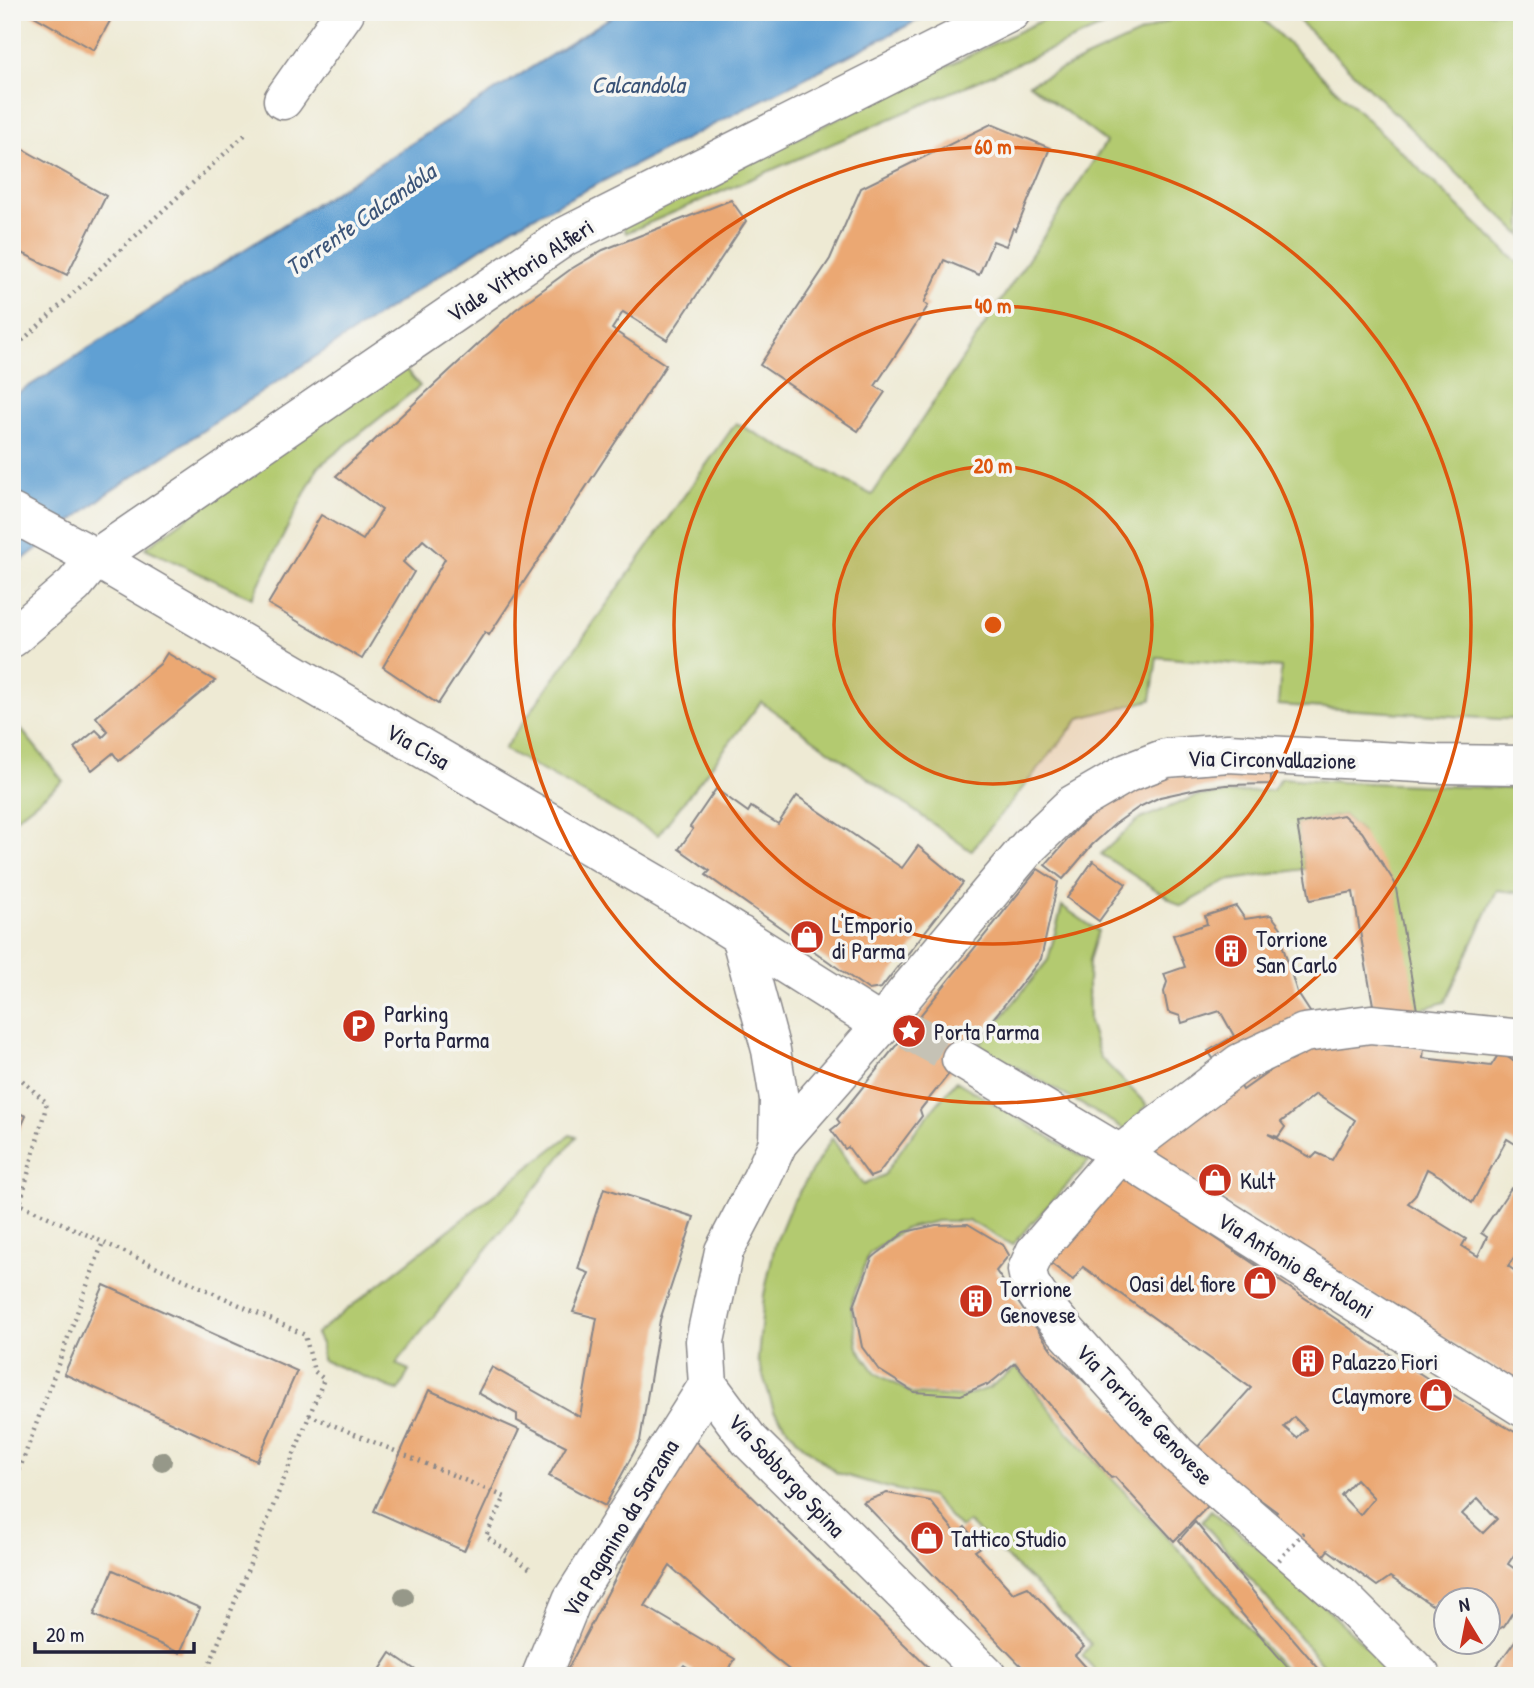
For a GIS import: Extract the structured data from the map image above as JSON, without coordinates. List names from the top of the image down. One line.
{"streets":{"street":["Viale Vittorio Alfieri","Via Cisa","Via Circonvallazione","Via Antonio Bertoloni","Via Torrione Genovese","Via Sobborgo Spina","Via Paganino da Sarzana"]},"crossings":[["Viale Vittorio Alfieri","Via Cisa"],["Via Cisa","Via Circonvallazione"],["Via Antonio Bertoloni","Via Torrione Genovese"],["Via Sobborgo Spina","Via Paganino da Sarzana"]],"water":["Calcandola","Torrente Calcandola"],"places":{"shop":["L'Emporio di Parma","Kult","Oasi del fiore","Claymore","Tattico Studio"],"building":["Torrione San Carlo","Torrione Genovese","Palazzo Fiori"],"parking":["Parking Porta Parma"],"place":["Porta Parma"]},"scale_bar":"20 m","north":"top","rings":["60 m","40 m","20 m"]}
